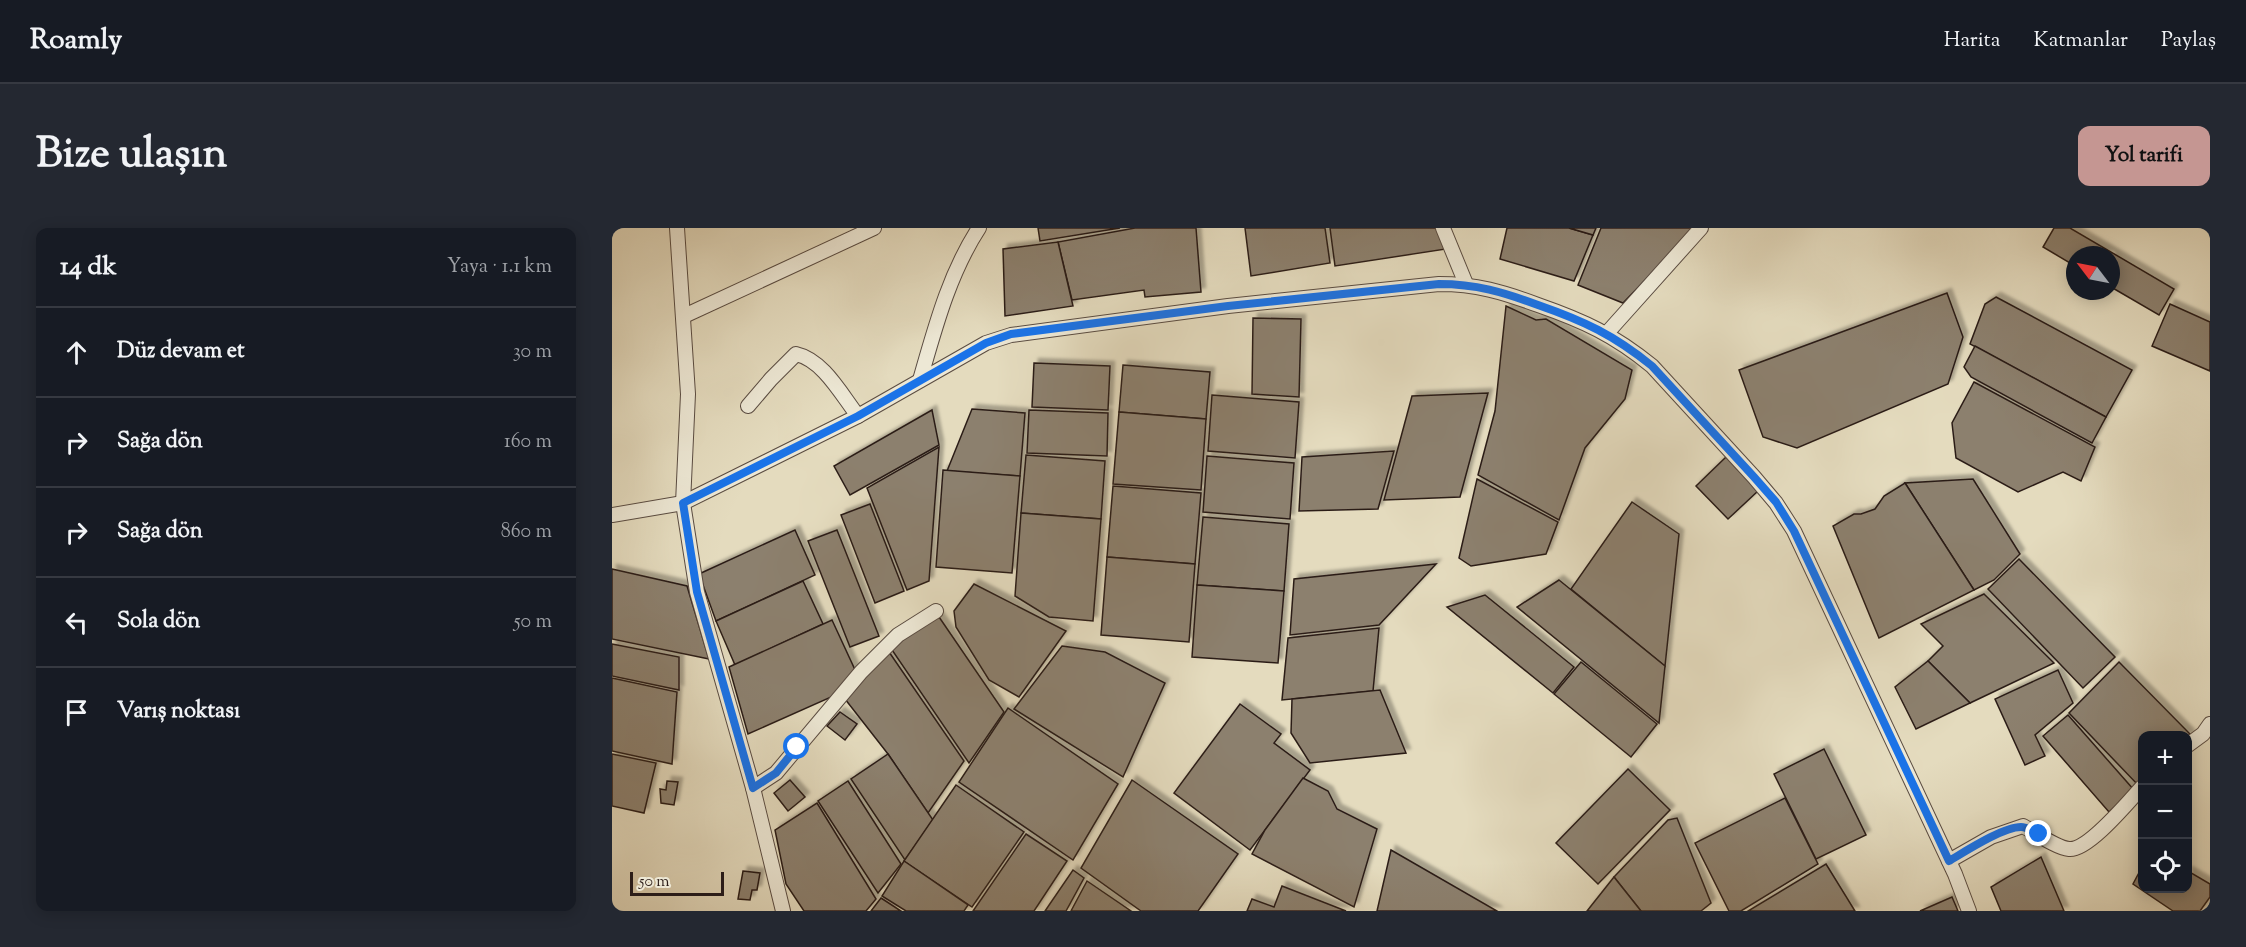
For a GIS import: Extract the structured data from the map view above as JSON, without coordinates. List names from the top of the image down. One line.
{"scale_bar":"50 m","north":"top left","page":{"header":"Roamly","nav":["Harita","Katmanlar","Paylaş"],"title":"Bize ulaşın","buttons":"Yol tarifi","heading":["14 dk","Yaya · 1.1 km"],"list":[["Düz devam et","30 m"],["Sağa dön","160 m"],["Sağa dön","860 m"],["Sola dön","50 m"],"Varış noktası"],"map_buttons":["+","−"],"scale":"50 m"}}
